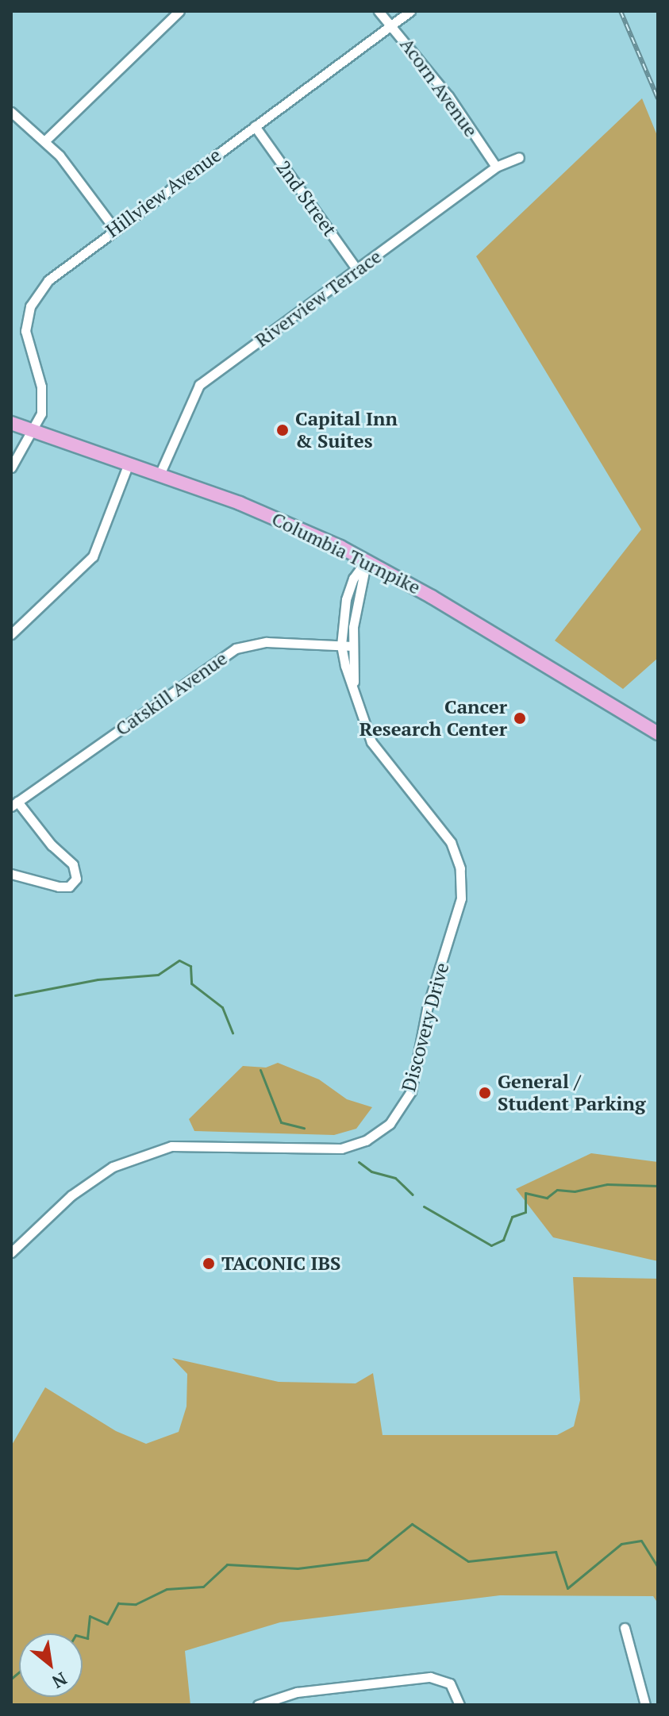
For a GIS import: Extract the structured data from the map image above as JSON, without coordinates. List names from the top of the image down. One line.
{"streets":{"main road":["Columbia Turnpike"],"street":["Acorn Avenue","Hillview Avenue","2nd Street","Riverview Terrace","Catskill Avenue","Discovery Drive"]},"crossings":[["Acorn Avenue","Hillview Avenue"],["Acorn Avenue","Riverview Terrace"],["Hillview Avenue","2nd Street"],["Hillview Avenue","Columbia Turnpike"],["2nd Street","Riverview Terrace"],["Riverview Terrace","Columbia Turnpike"],["Columbia Turnpike","Discovery Drive"],["Catskill Avenue","Discovery Drive"]],"places":["Capital Inn & Suites","Cancer Research Center","General / Student Parking","TACONIC IBS"],"north":"bottom right"}
